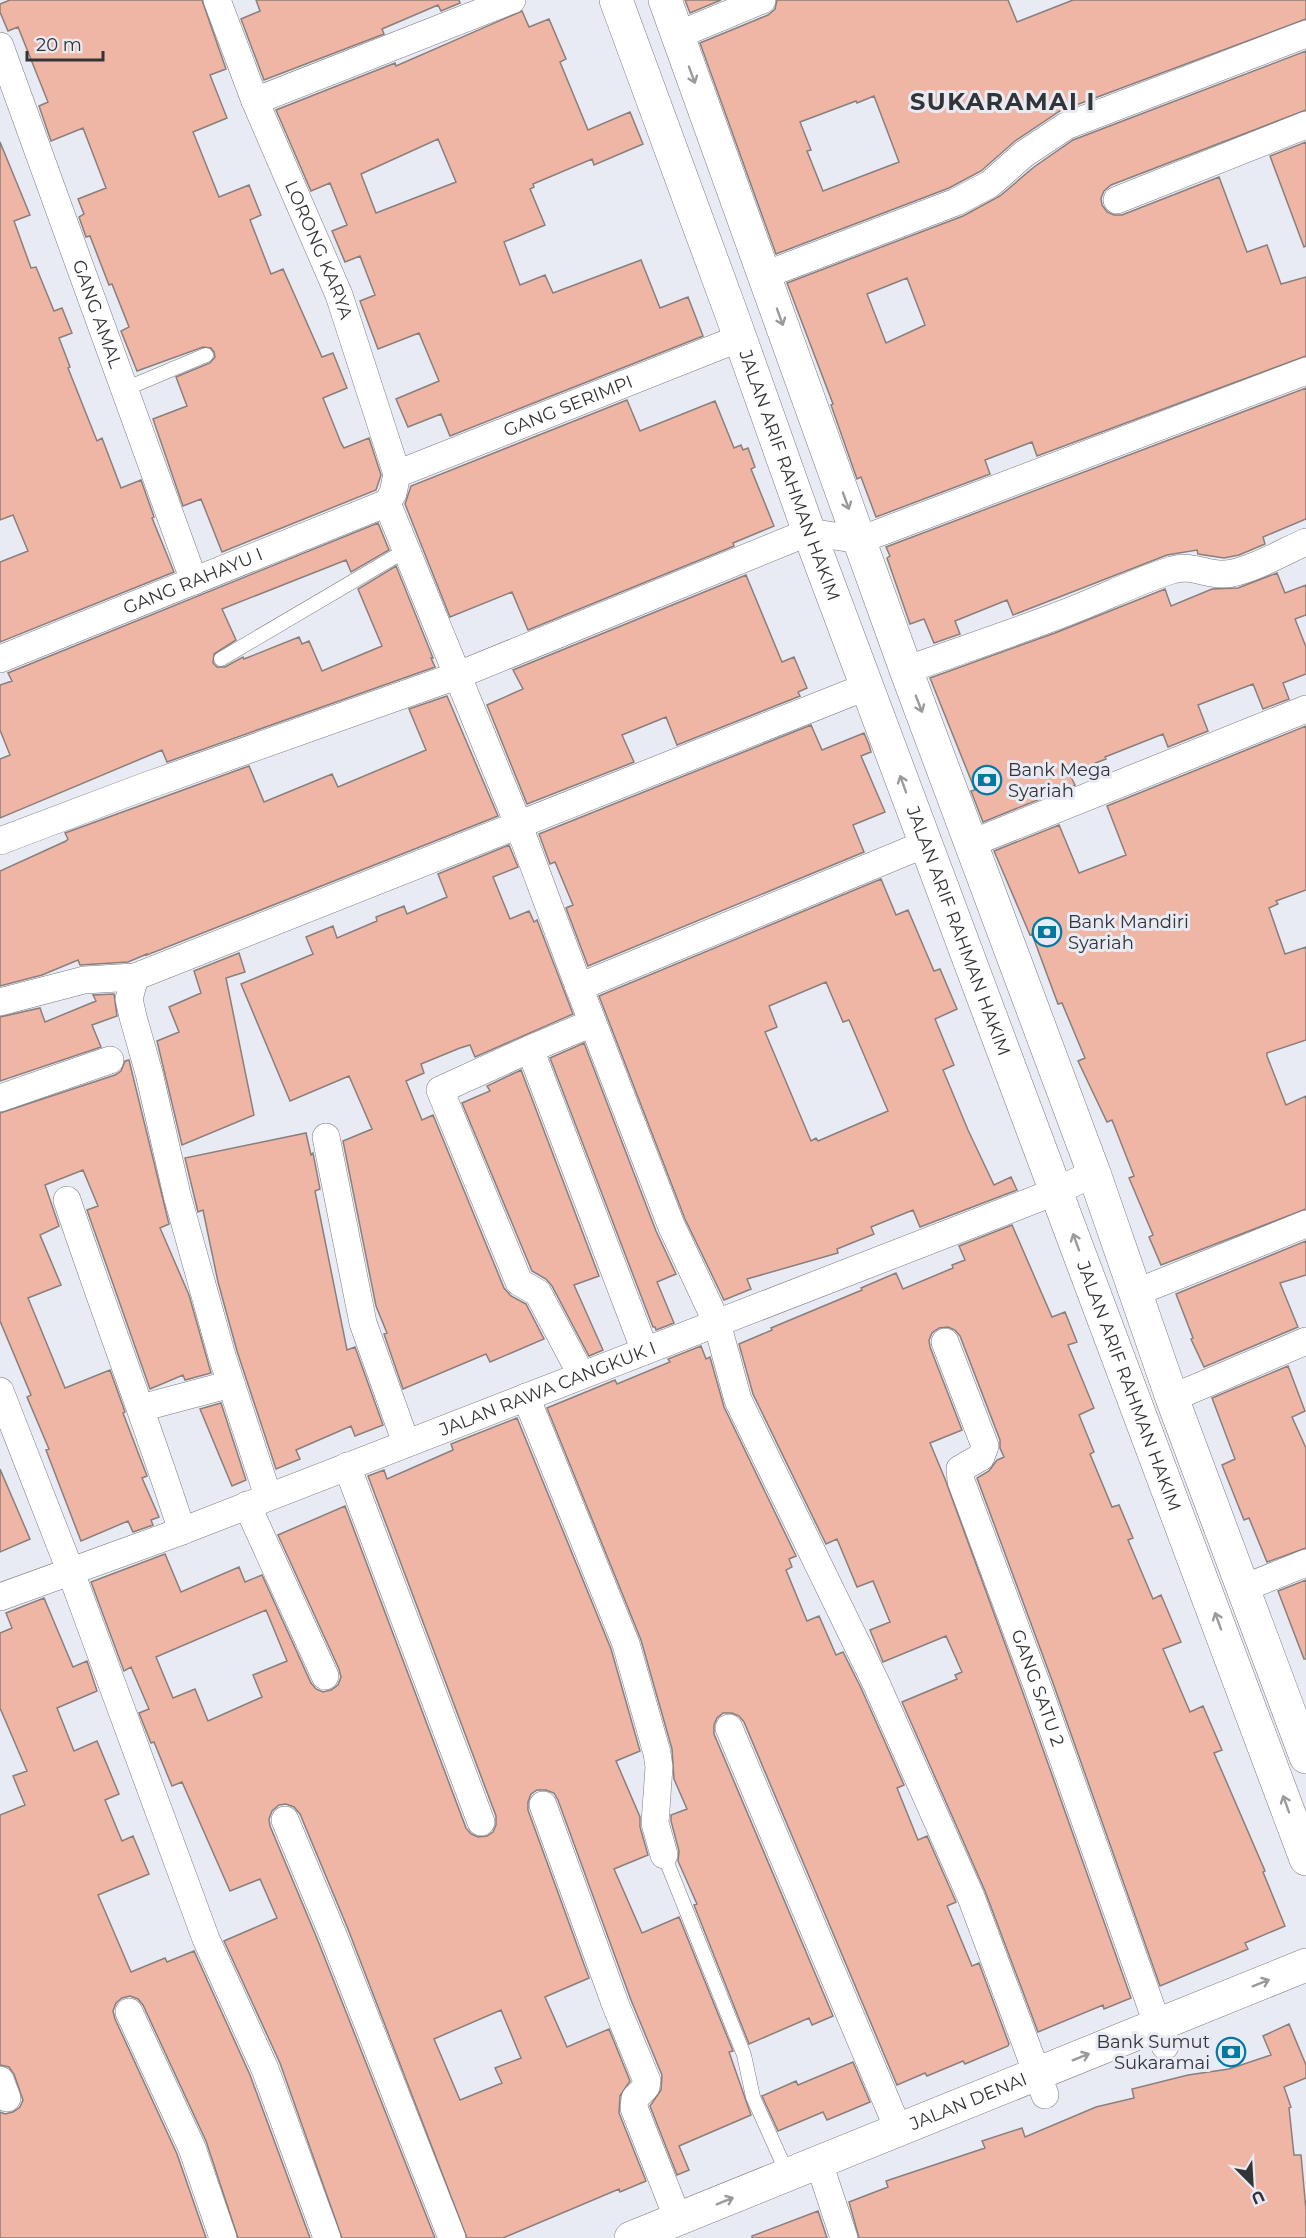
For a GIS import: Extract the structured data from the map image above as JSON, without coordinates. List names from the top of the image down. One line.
{"streets":{"main road":["JALAN ARIF RAHMAN HAKIM","JALAN DENAI"],"street":["LORONG KARYA","GANG AMAL","GANG SERIMPI","GANG RAHAYU I","JALAN RAWA CANGKUK I","GANG SATU 2"]},"crossings":[["LORONG KARYA","GANG SERIMPI"],["GANG AMAL","GANG RAHAYU I"],["GANG SERIMPI","JALAN ARIF RAHMAN HAKIM"],["JALAN ARIF RAHMAN HAKIM","JALAN RAWA CANGKUK I"],["GANG SATU 2","JALAN DENAI"]],"districts":["SUKARAMAI I"],"places":{"bank":["Bank Mega Syariah","Bank Mandiri Syariah","Bank Sumut Sukaramai"]},"scale_bar":"20 m","north":"bottom right"}
